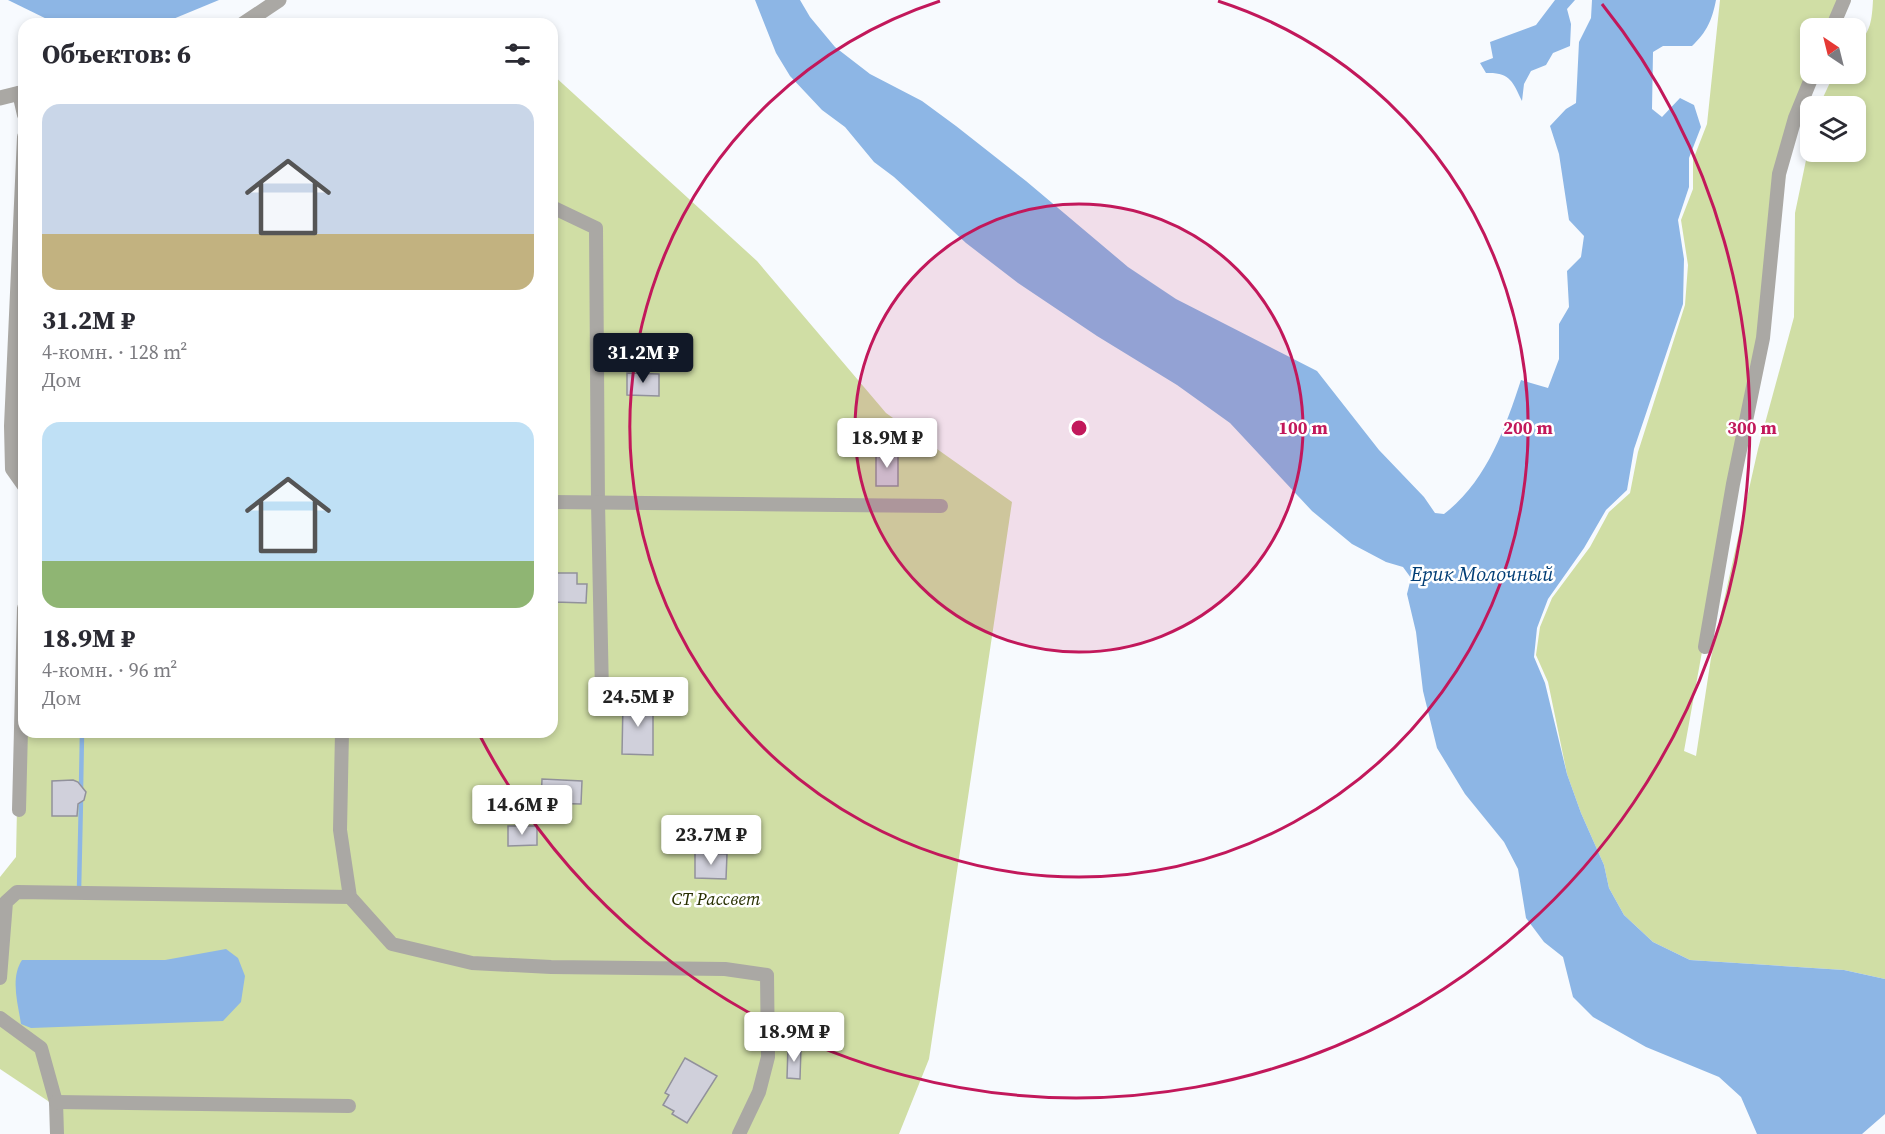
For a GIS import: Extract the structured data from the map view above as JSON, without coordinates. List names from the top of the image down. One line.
{"water":["Ерик Молочный"],"parks":["СТ Рассвет"],"north":"top left","page":{"heading":"Объектов: 6","list":[{"name":"31.2M ₽","note":"4-комн. · 128 m² · Дом"},{"name":"18.9M ₽","note":"4-комн. · 96 m² · Дом"}],"price":["31.2M ₽","18.9M ₽","24.5M ₽","14.6M ₽","23.7M ₽","18.9M ₽"]},"rings":["100 m","200 m","300 m"]}
